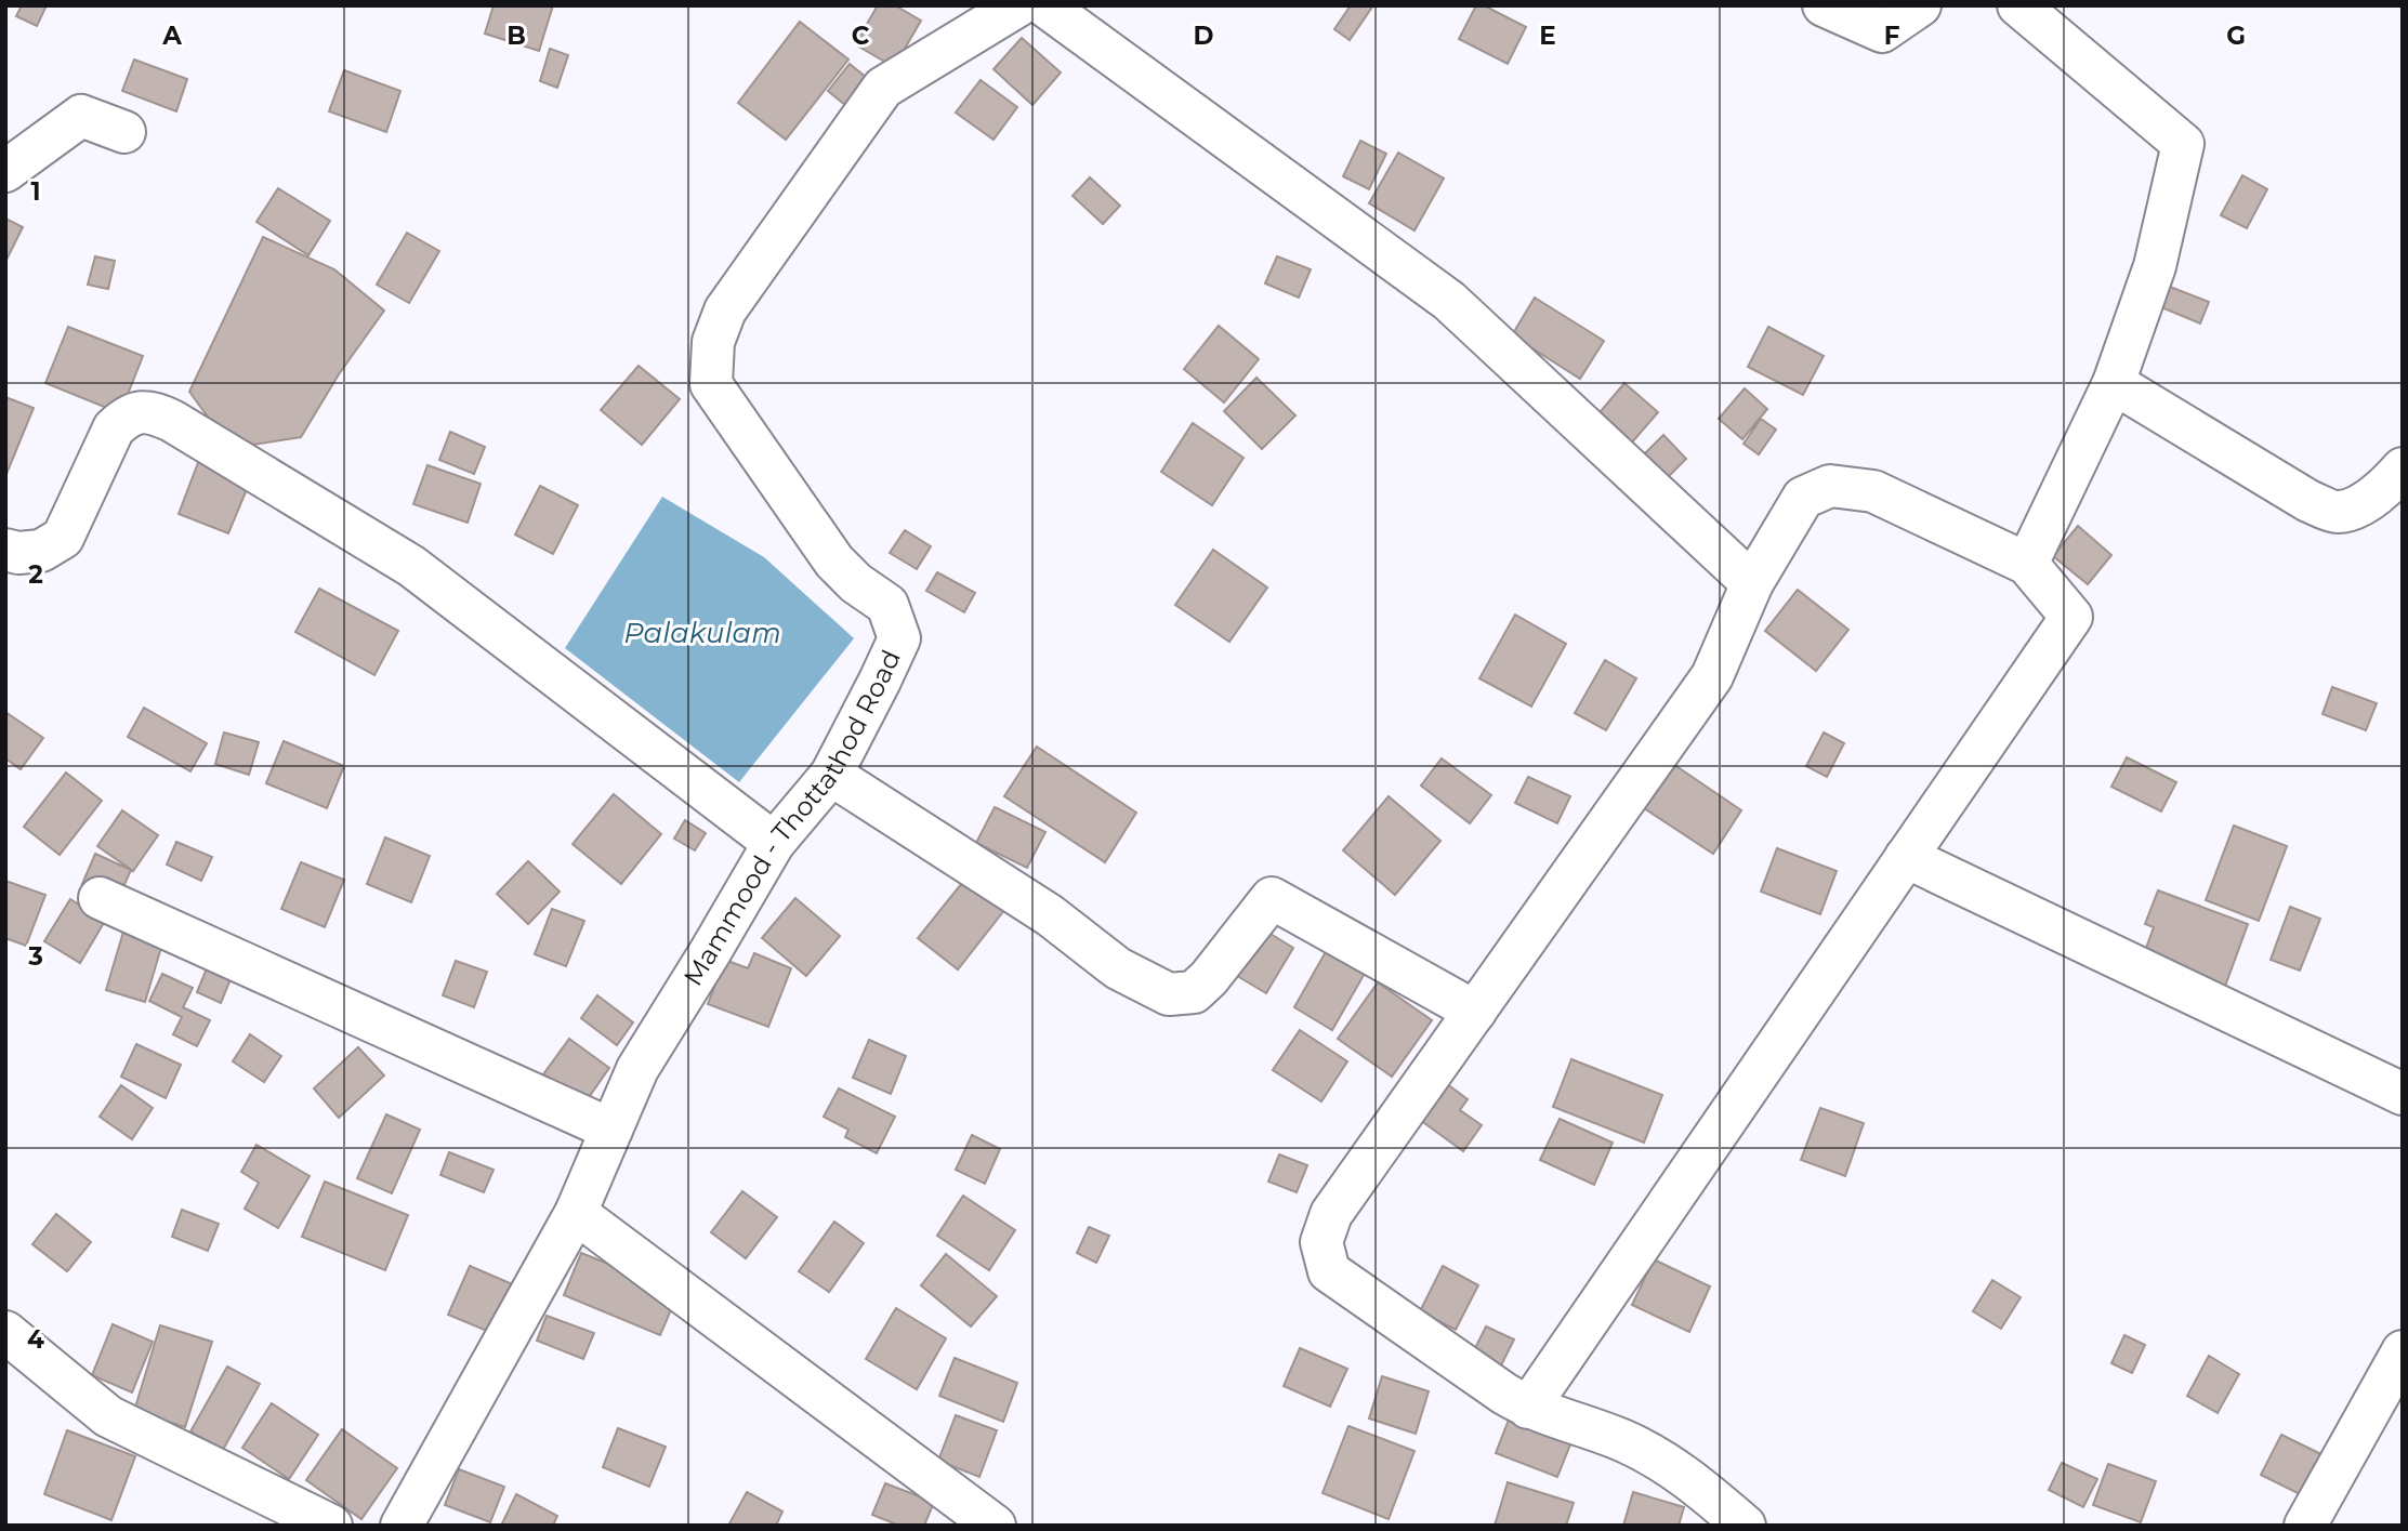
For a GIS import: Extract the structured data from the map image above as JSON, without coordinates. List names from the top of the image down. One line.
{"streets":{"street":["Mammood - Thottathod Road"]},"water":["Palakulam"],"grid":{"columns":["A","B","C","D","E","F","G"],"rows":["1","2","3","4"]}}
